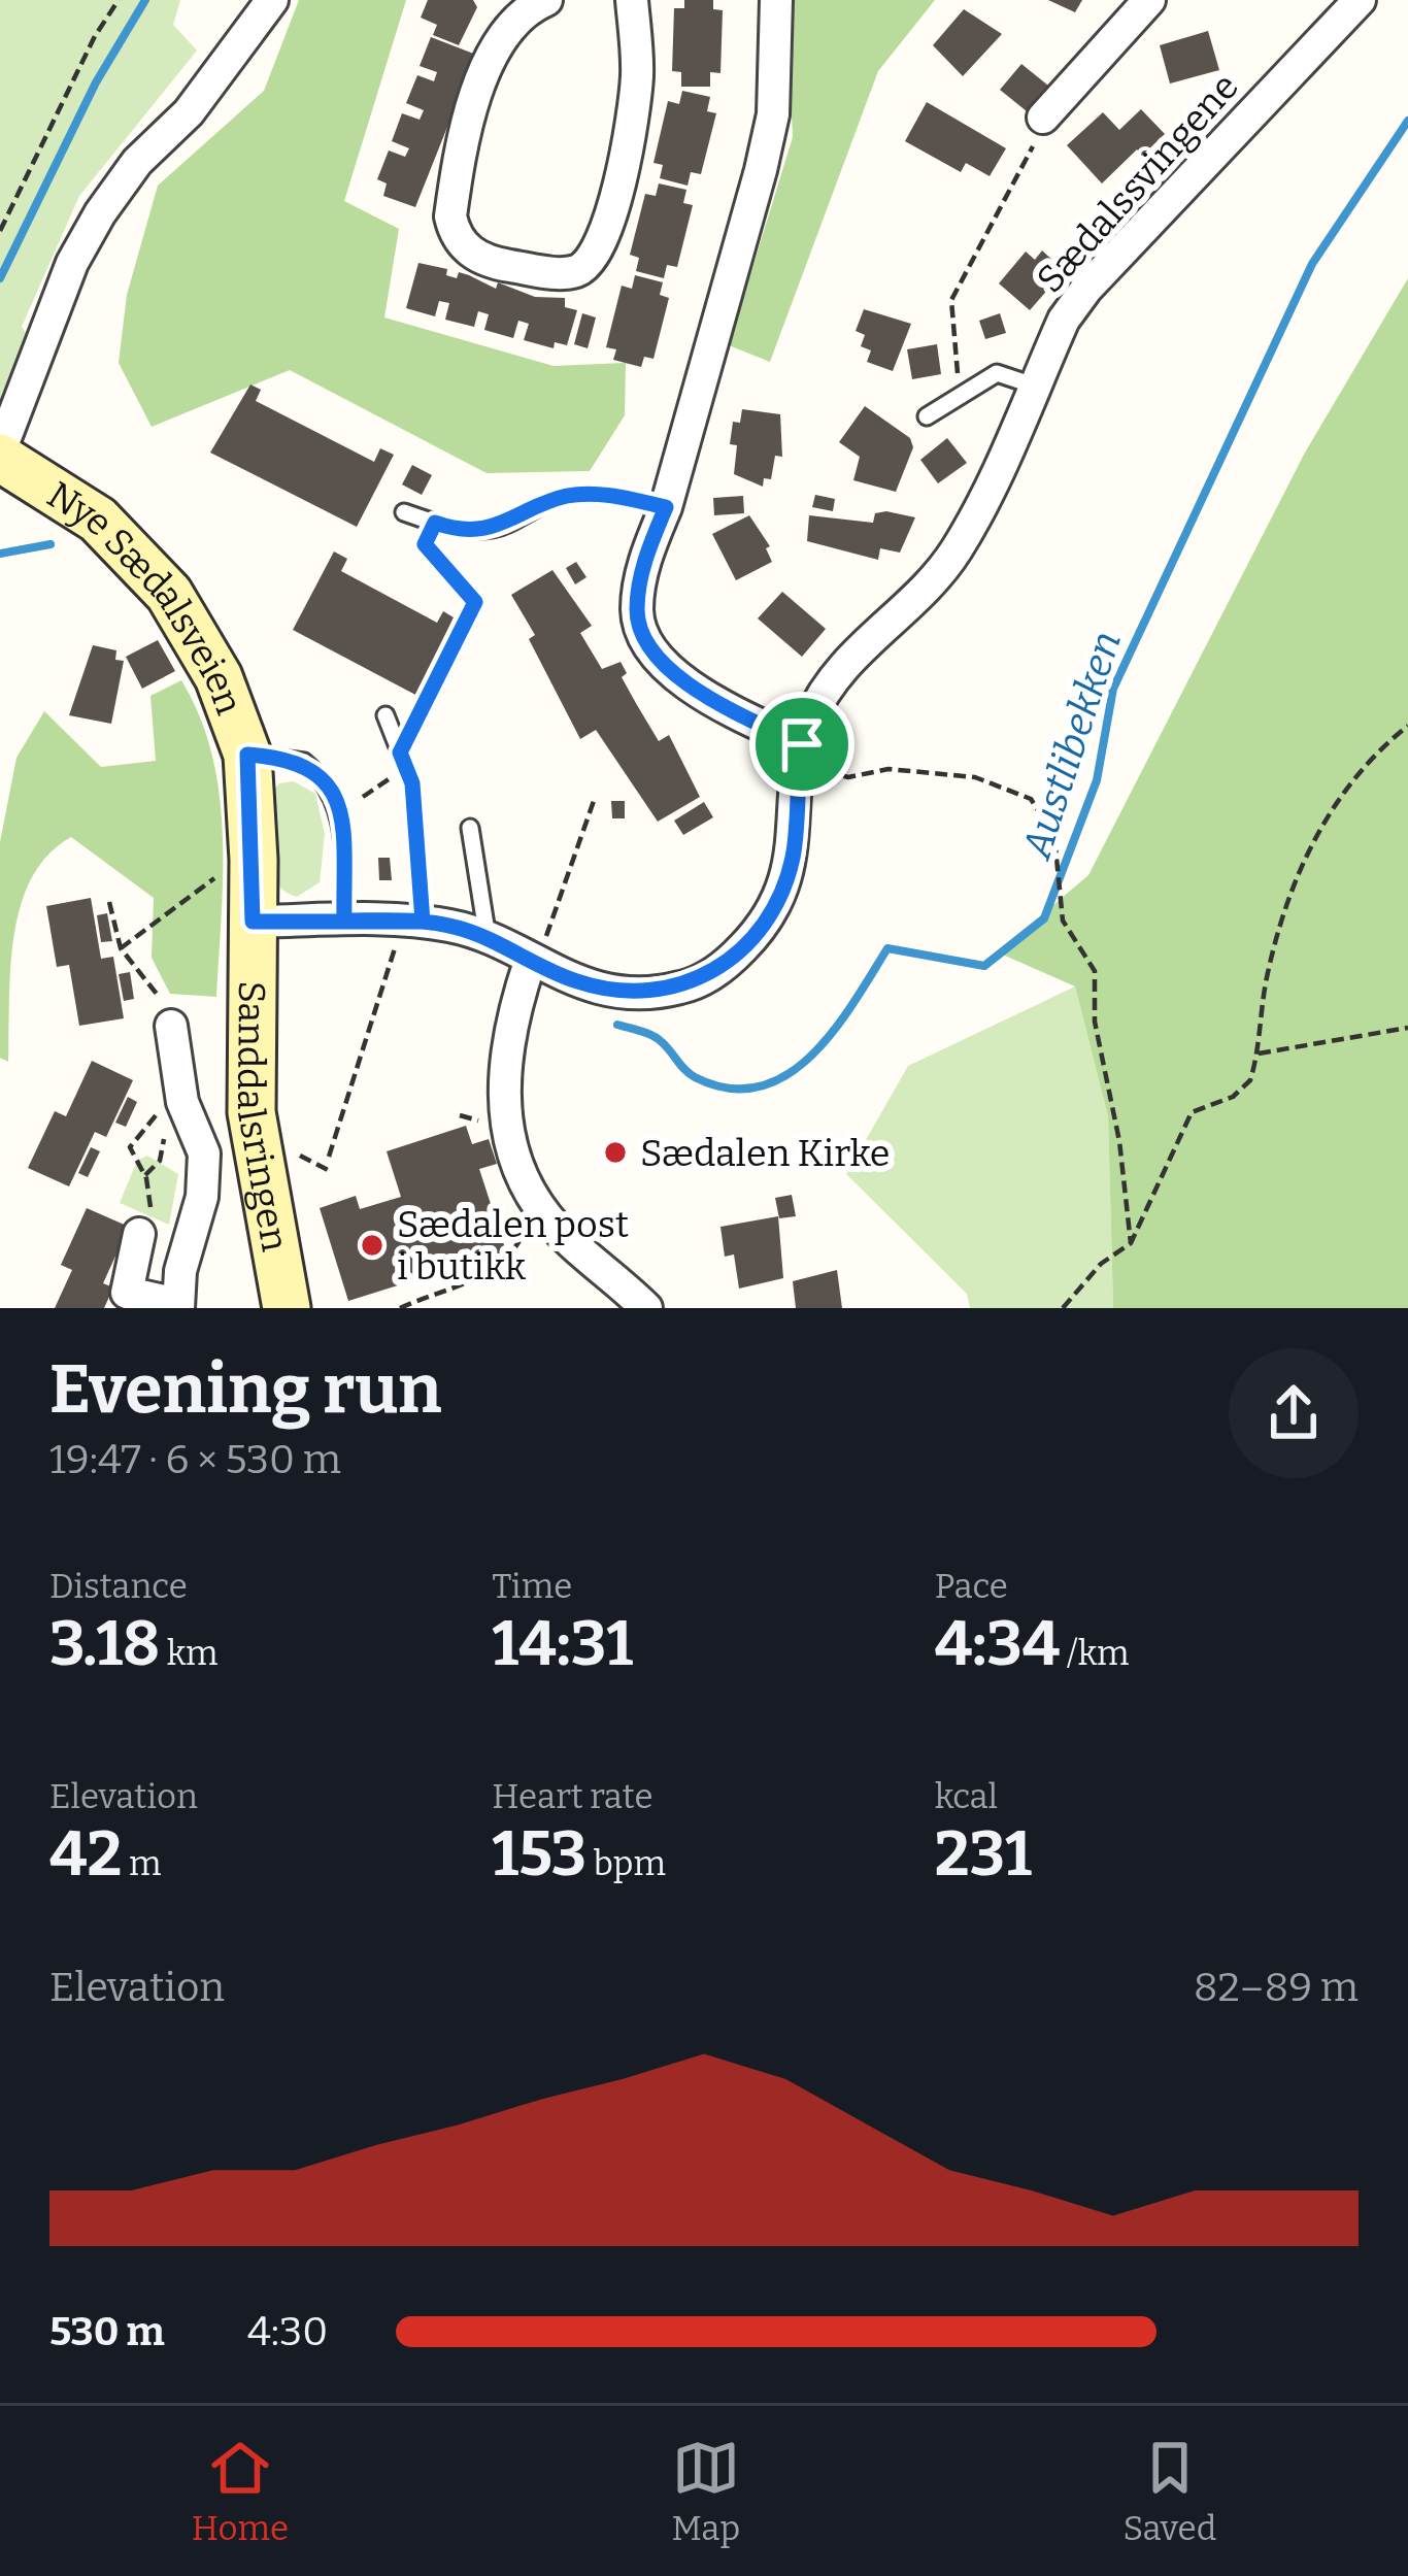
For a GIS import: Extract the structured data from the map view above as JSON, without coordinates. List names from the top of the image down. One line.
{"streets":{"main road":["Nye Sædalsveien","Sanddalsringen"],"street":["Sædalssvingene"]},"crossings":[["Sædalssvingene","Nye Sædalsveien"],["Sædalssvingene","Sanddalsringen"],["Nye Sædalsveien","Sanddalsringen"]],"water":["Austlibekken"],"places":["Sædalen Kirke","Sædalen post i butikk"],"page":{"heading":["Evening run","19:47 · 6 × 530 m"],"stats":[["Distance","3.18 km"],["Time","14:31"],["Pace","4:34 /km"],["Elevation","42 m"],["Heart rate","153 bpm"],["kcal","231"]],"chart":["Elevation","82–89 m"],"list":[{"name":"530 m","note":"4:30"}],"tabs":["Home","Map","Saved"]}}
